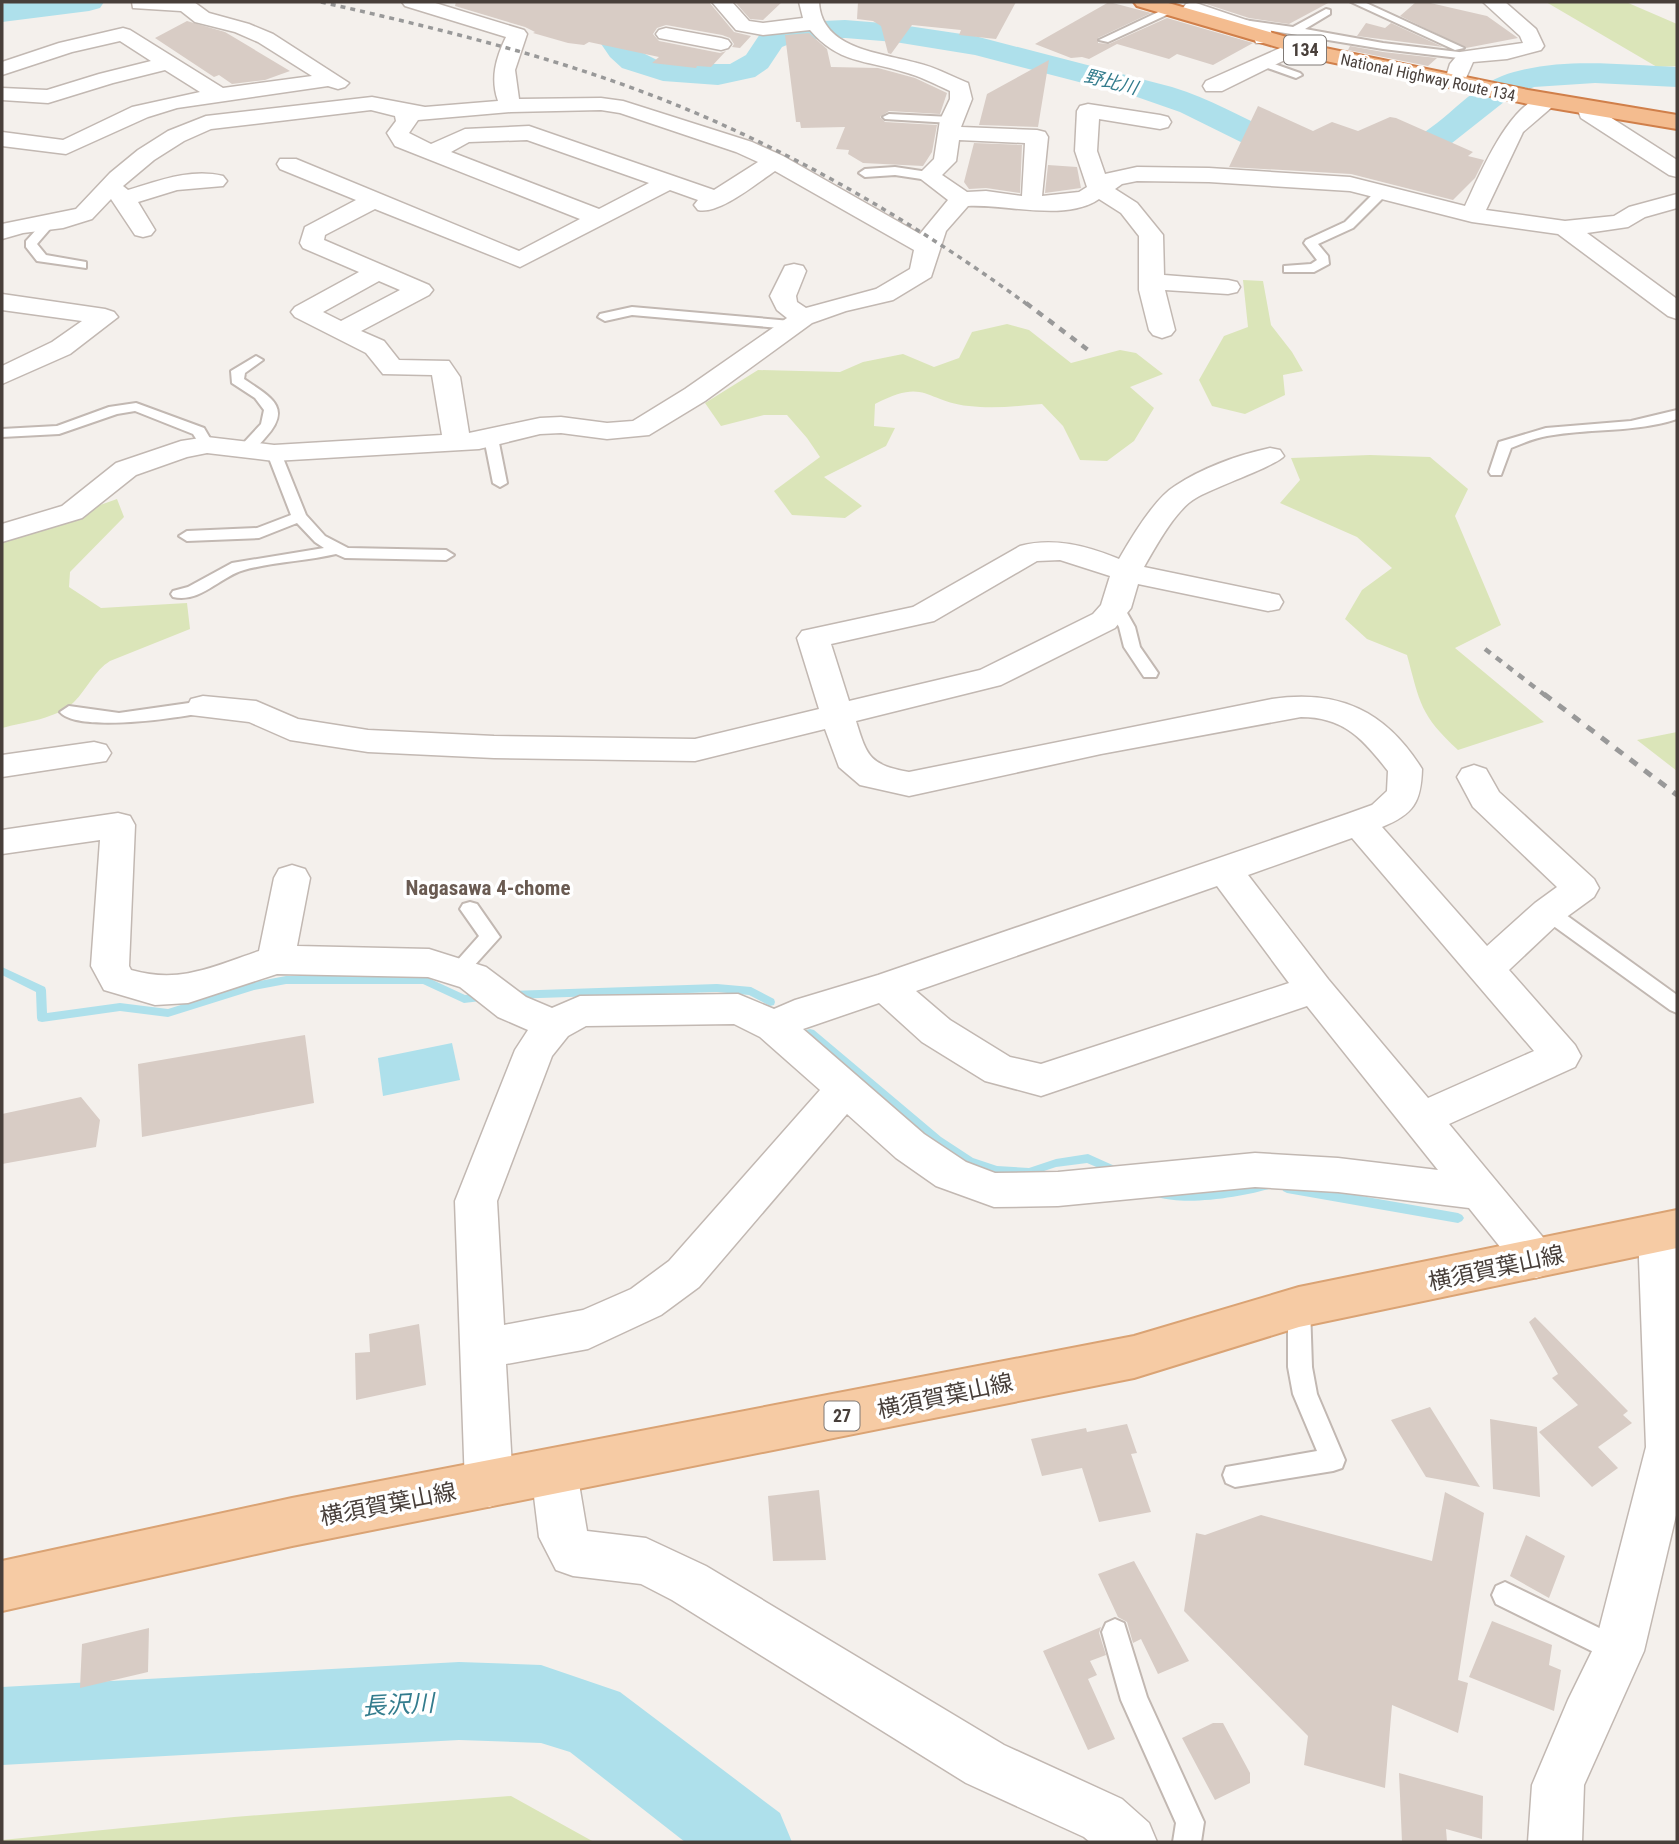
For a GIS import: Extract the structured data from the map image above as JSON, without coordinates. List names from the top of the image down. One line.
{"streets":{"highway":["134","National Highway Route 134"],"main road":["横須賀葉山線","27"]},"districts":["Nagasawa 4-chome"],"water":["野比川","長沢川"]}
